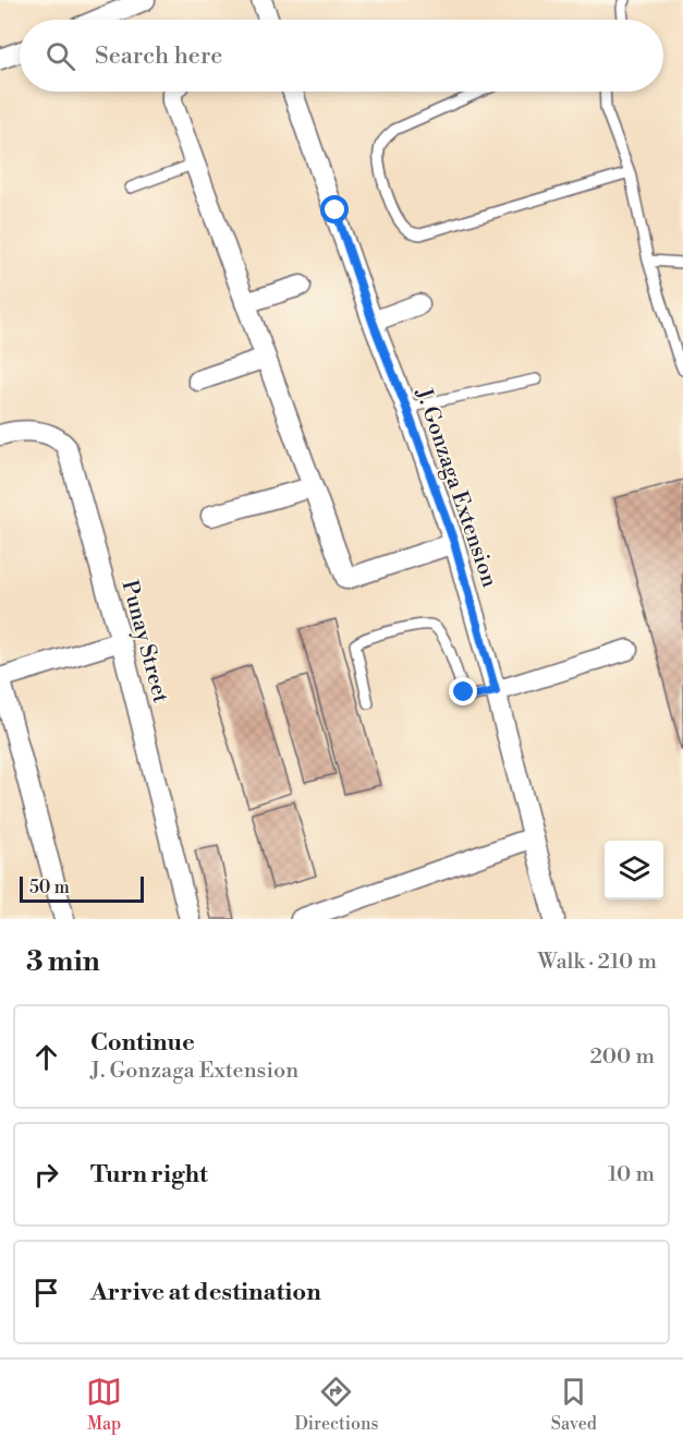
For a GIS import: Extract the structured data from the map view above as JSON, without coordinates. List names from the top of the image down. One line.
{"streets":{"street":["J. Gonzaga Extension","Punay Street"]},"scale_bar":"50 m","page":{"search":"Search here","scale":"50 m","heading":["3 min","Walk · 210 m"],"list":[["Continue","J. Gonzaga Extension","200 m"],["Turn right","10 m"],"Arrive at destination"],"nav":["Map","Directions","Saved"]}}
